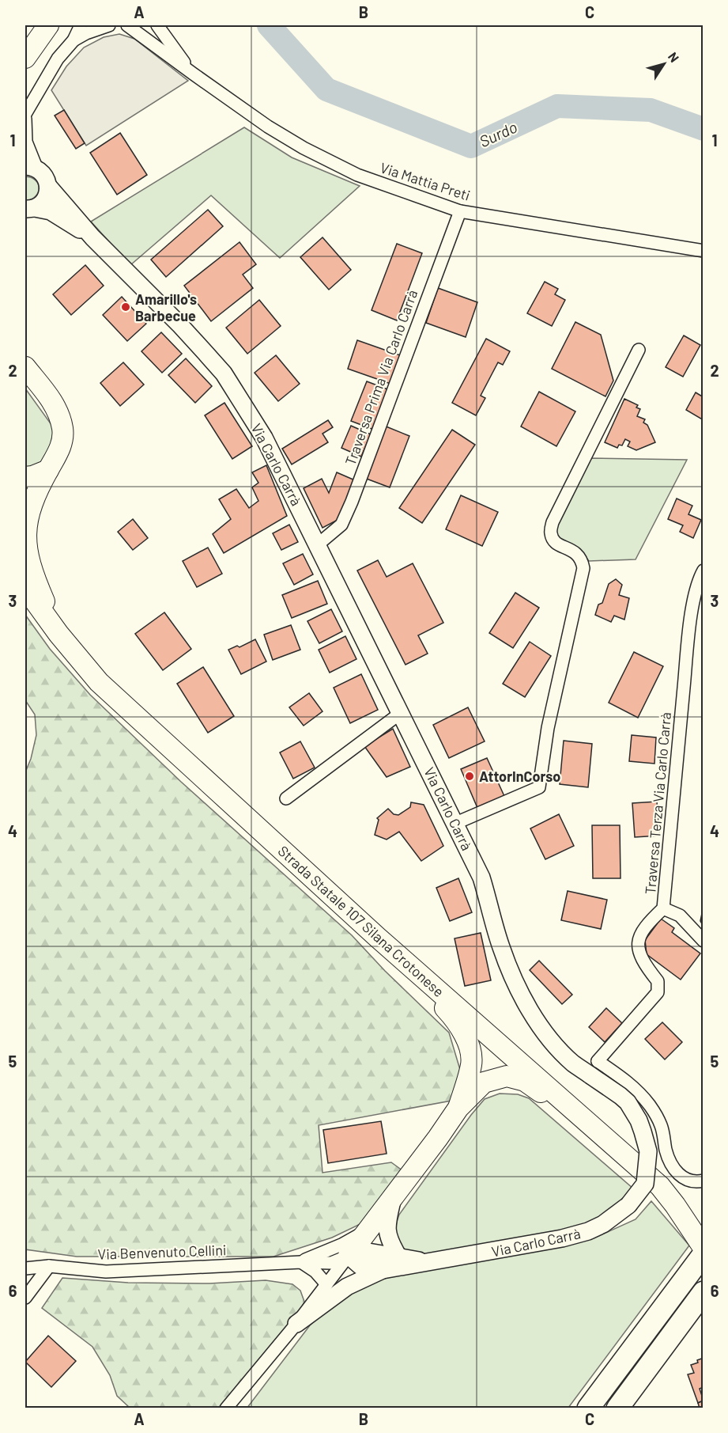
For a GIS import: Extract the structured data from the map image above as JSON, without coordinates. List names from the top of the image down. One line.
{"streets":{"highway":["Strada Statale 107 Silana Crotonese"],"main road":["Via Carlo Carrà"],"street":["Via Mattia Preti","Traversa Prima Via Carlo Carrà","Traversa Terza Via Carlo Carrà","Via Benvenuto Cellini"]},"crossings":[["Via Mattia Preti","Traversa Prima Via Carlo Carrà"],["Traversa Prima Via Carlo Carrà","Via Carlo Carrà"],["Via Carlo Carrà","Traversa Terza Via Carlo Carrà"],["Via Carlo Carrà","Via Benvenuto Cellini"]],"water":["Surdo"],"places":["Amarillo's Barbecue","AttorInCorso"],"north":"top right","grid":{"columns":["A","B","C"],"rows":["1","2","3","4","5","6"]}}
